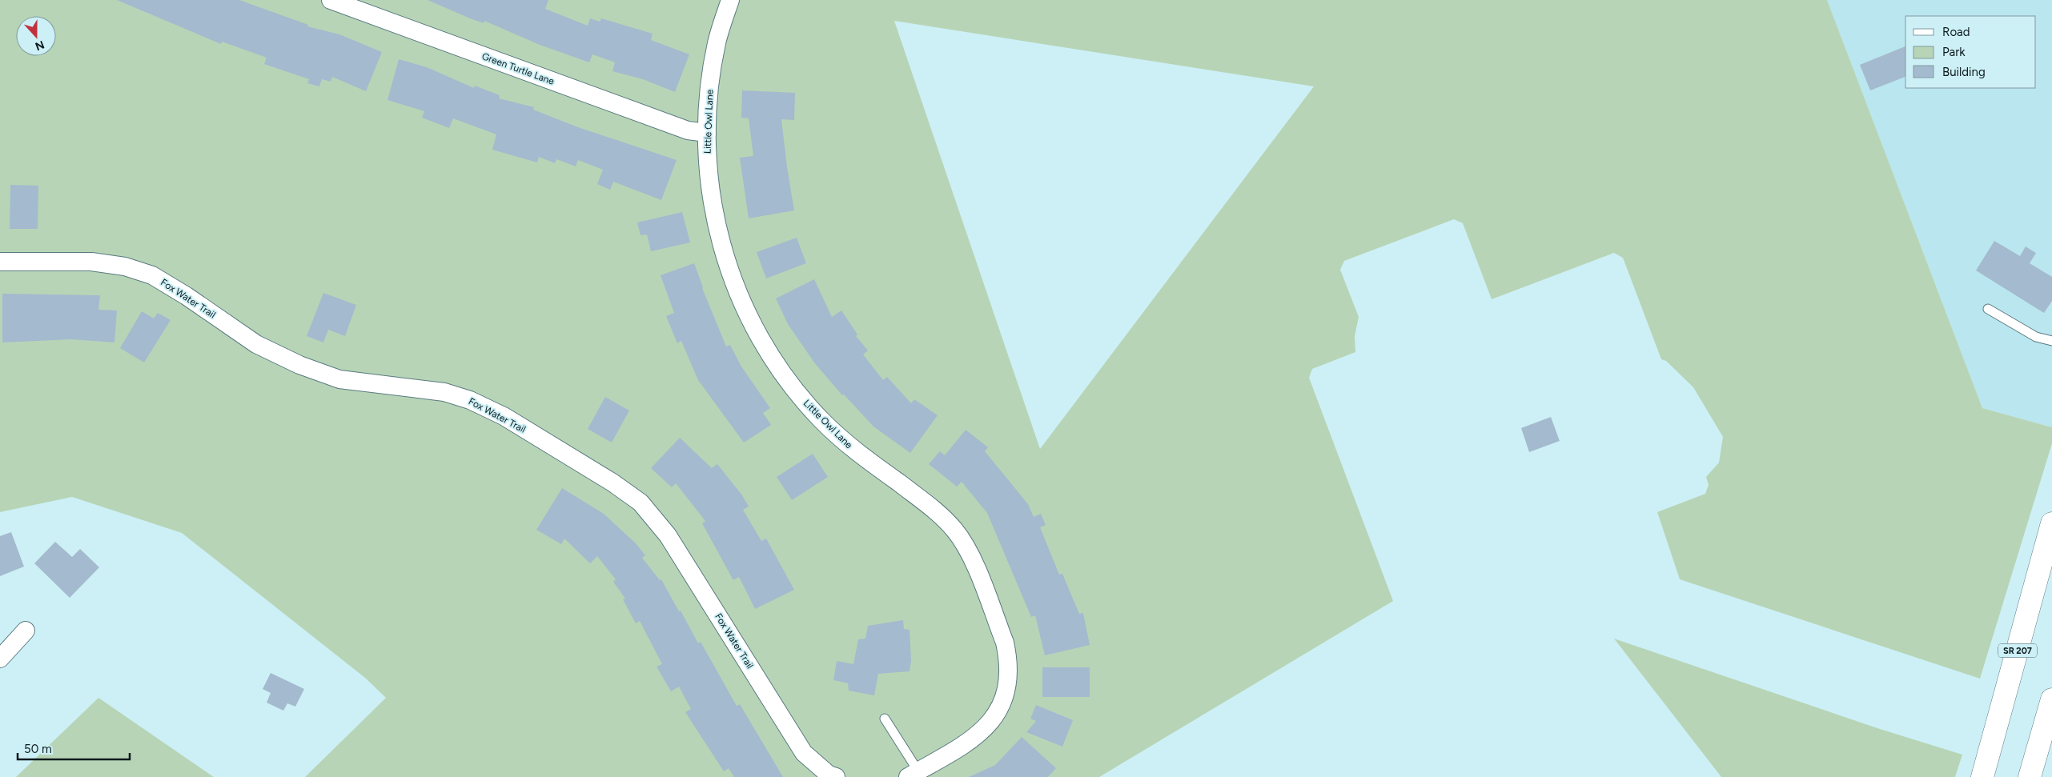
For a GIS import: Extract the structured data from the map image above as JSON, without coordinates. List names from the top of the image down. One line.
{"streets":{"highway":["SR 207"],"street":["Green Turtle Lane","Little Owl Lane","Fox Water Trail"]},"crossings":[["Green Turtle Lane","Little Owl Lane"]],"legend":["Road","Park","Building"],"scale_bar":"50 m","north":"bottom"}
